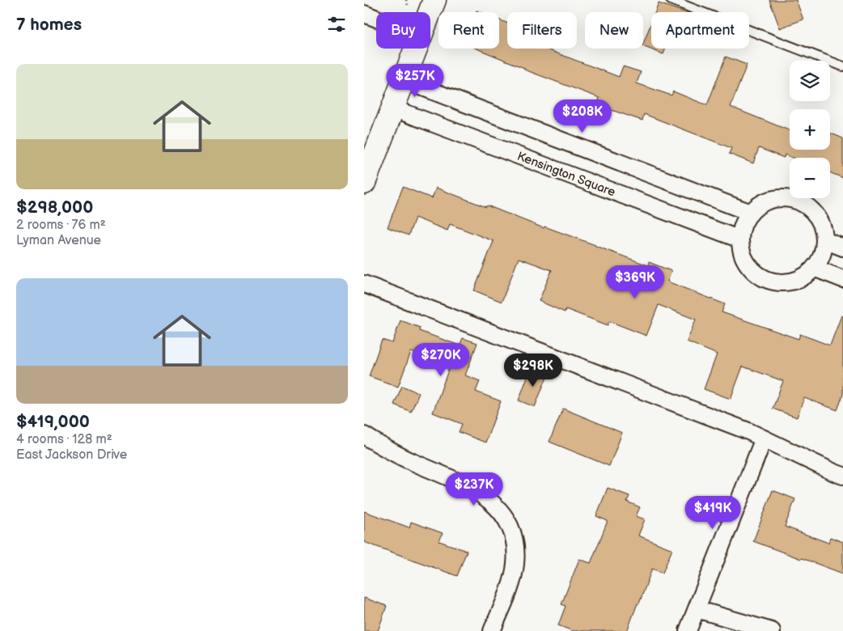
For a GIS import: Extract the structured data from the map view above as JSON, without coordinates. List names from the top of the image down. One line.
{"streets":{"street":["Kensington Square"]},"page":{"heading":"7 homes","chip":["Buy","Rent","Filters","New","Apartment"],"list":[{"name":"$298,000","note":"2 rooms · 76 m² · Lyman Avenue"},{"name":"$419,000","note":"4 rooms · 128 m² · East Jackson Drive"}],"map_buttons":["+","−"],"price":["$257K","$208K","$369K","$270K","$298K","$237K","$419K"]}}
